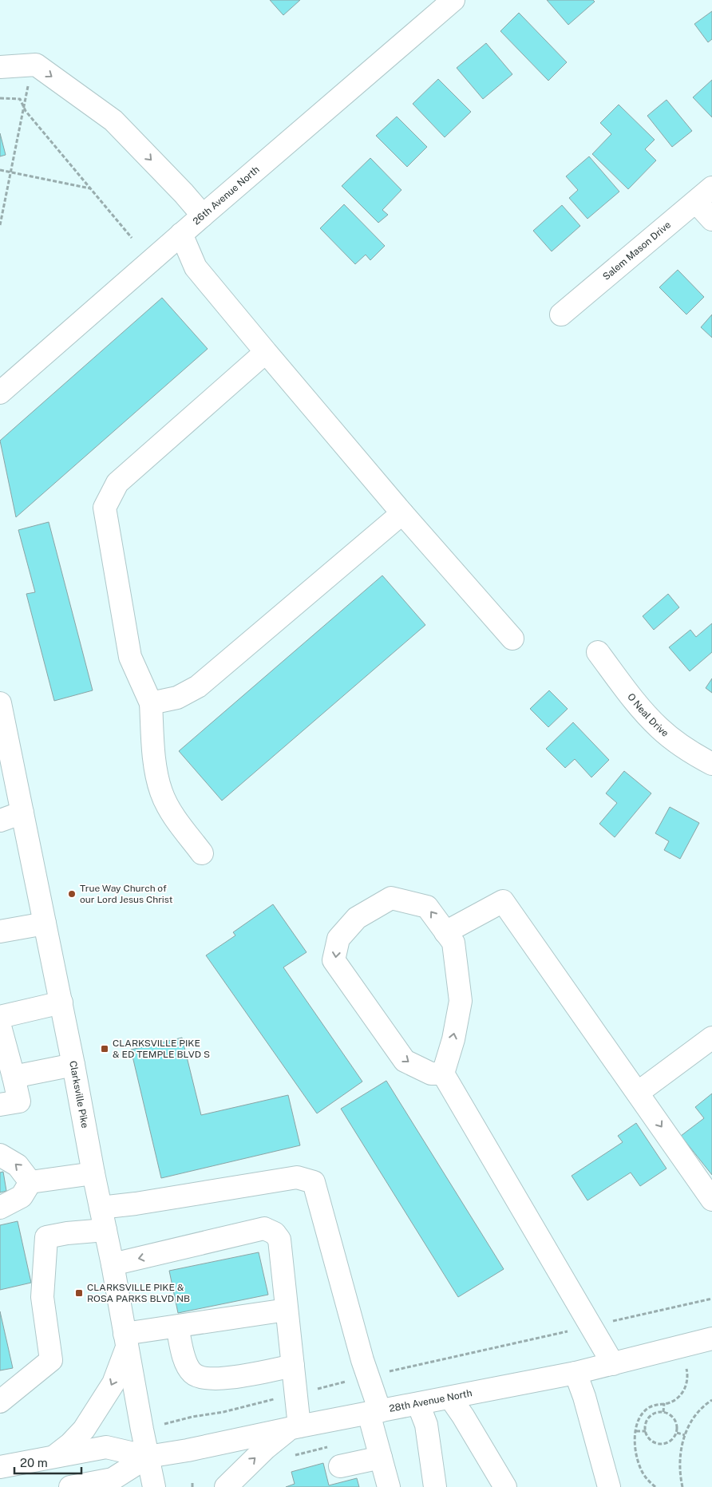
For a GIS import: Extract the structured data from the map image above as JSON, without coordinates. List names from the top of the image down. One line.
{"streets":{"main road":["26th Avenue North","Salem Mason Drive","O Neal Drive","Clarksville Pike","28th Avenue North"]},"crossings":[["Clarksville Pike","28th Avenue North"]],"places":{"other":["True Way Church of our Lord Jesus Christ"],"transit":["CLARKSVILLE PIKE & ED TEMPLE BLVD S","CLARKSVILLE PIKE & ROSA PARKS BLVD NB"]},"scale_bar":"20 m"}
